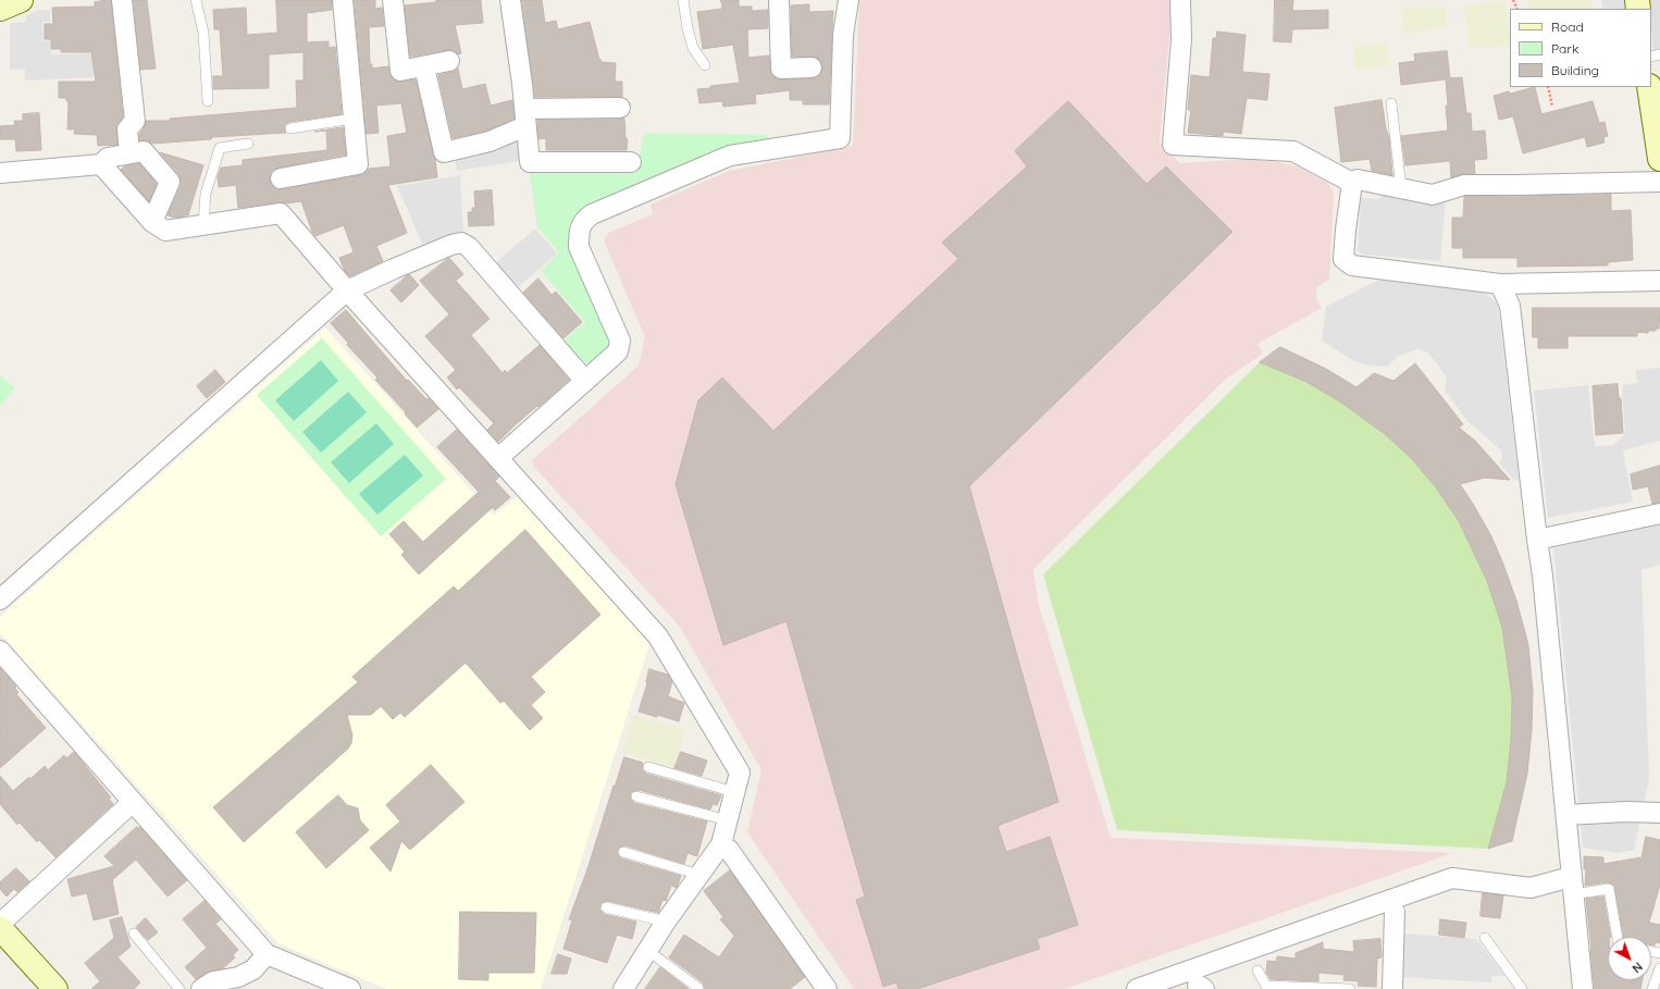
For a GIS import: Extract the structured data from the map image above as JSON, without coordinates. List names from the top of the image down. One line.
{"legend":["Road","Park","Building"],"north":"bottom right"}
